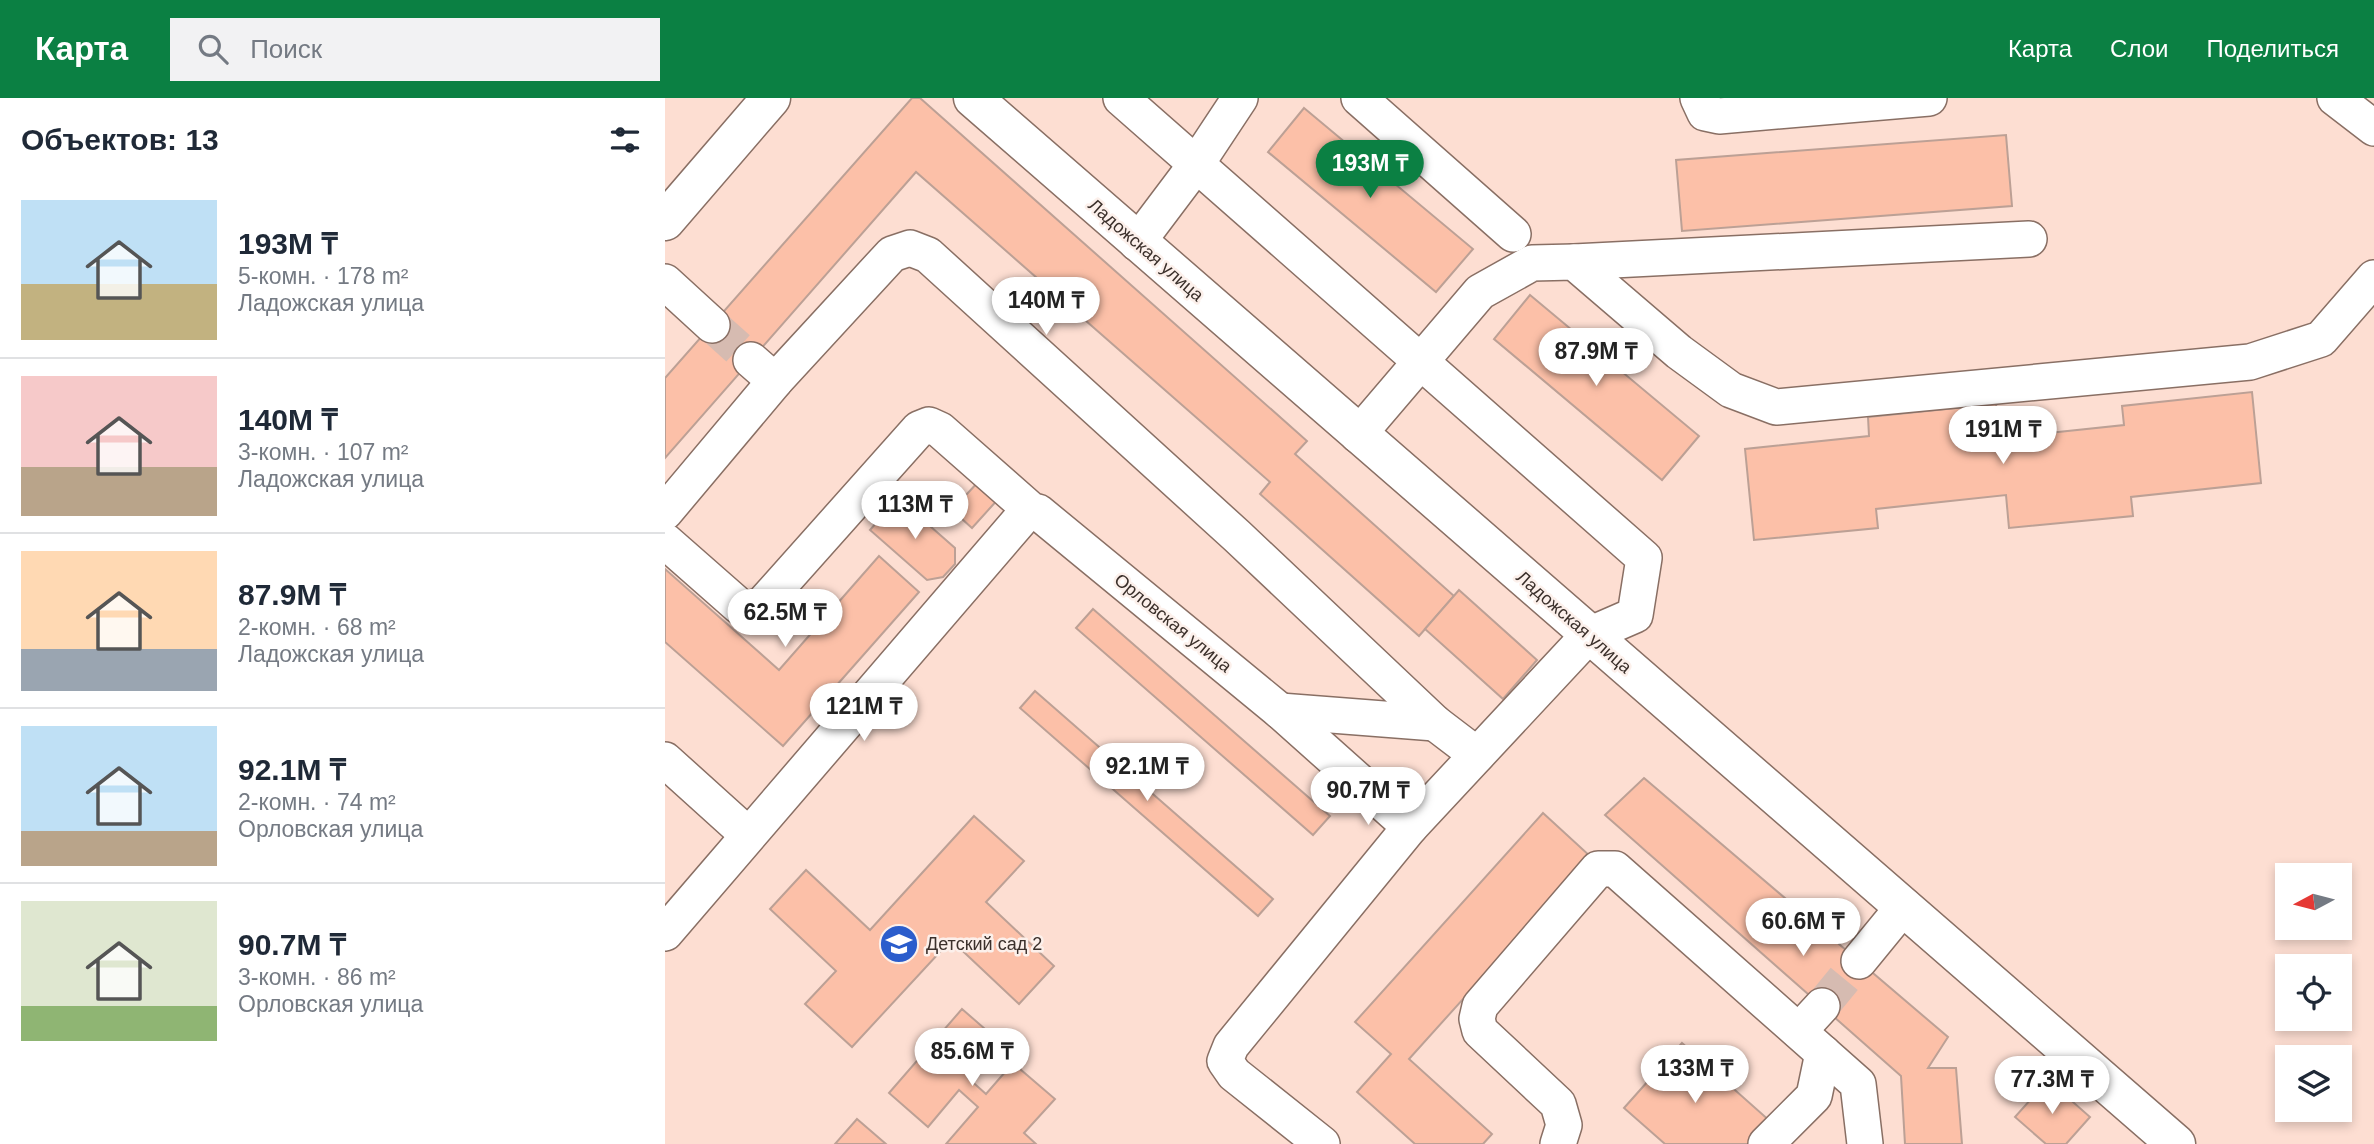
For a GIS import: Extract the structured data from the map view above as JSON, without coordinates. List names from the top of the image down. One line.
{"streets":{"main road":["Ладожская улица"],"street":["Орловская улица"]},"places":{"school or university":["Детский сад 2"]},"north":"left","page":{"header":"Карта","search":"Поиск","nav":["Карта","Слои","Поделиться"],"heading":"Объектов: 13","price":["193M ₸","140M ₸","87.9M ₸","191M ₸","113M ₸","62.5M ₸","121M ₸","92.1M ₸","90.7M ₸","60.6M ₸","85.6M ₸","133M ₸","77.3M ₸"],"list":[{"name":"193M ₸","note":"5-комн. · 178 m² · Ладожская улица"},{"name":"140M ₸","note":"3-комн. · 107 m² · Ладожская улица"},{"name":"87.9M ₸","note":"2-комн. · 68 m² · Ладожская улица"},{"name":"92.1M ₸","note":"2-комн. · 74 m² · Орловская улица"},{"name":"90.7M ₸","note":"3-комн. · 86 m² · Орловская улица"}]}}
